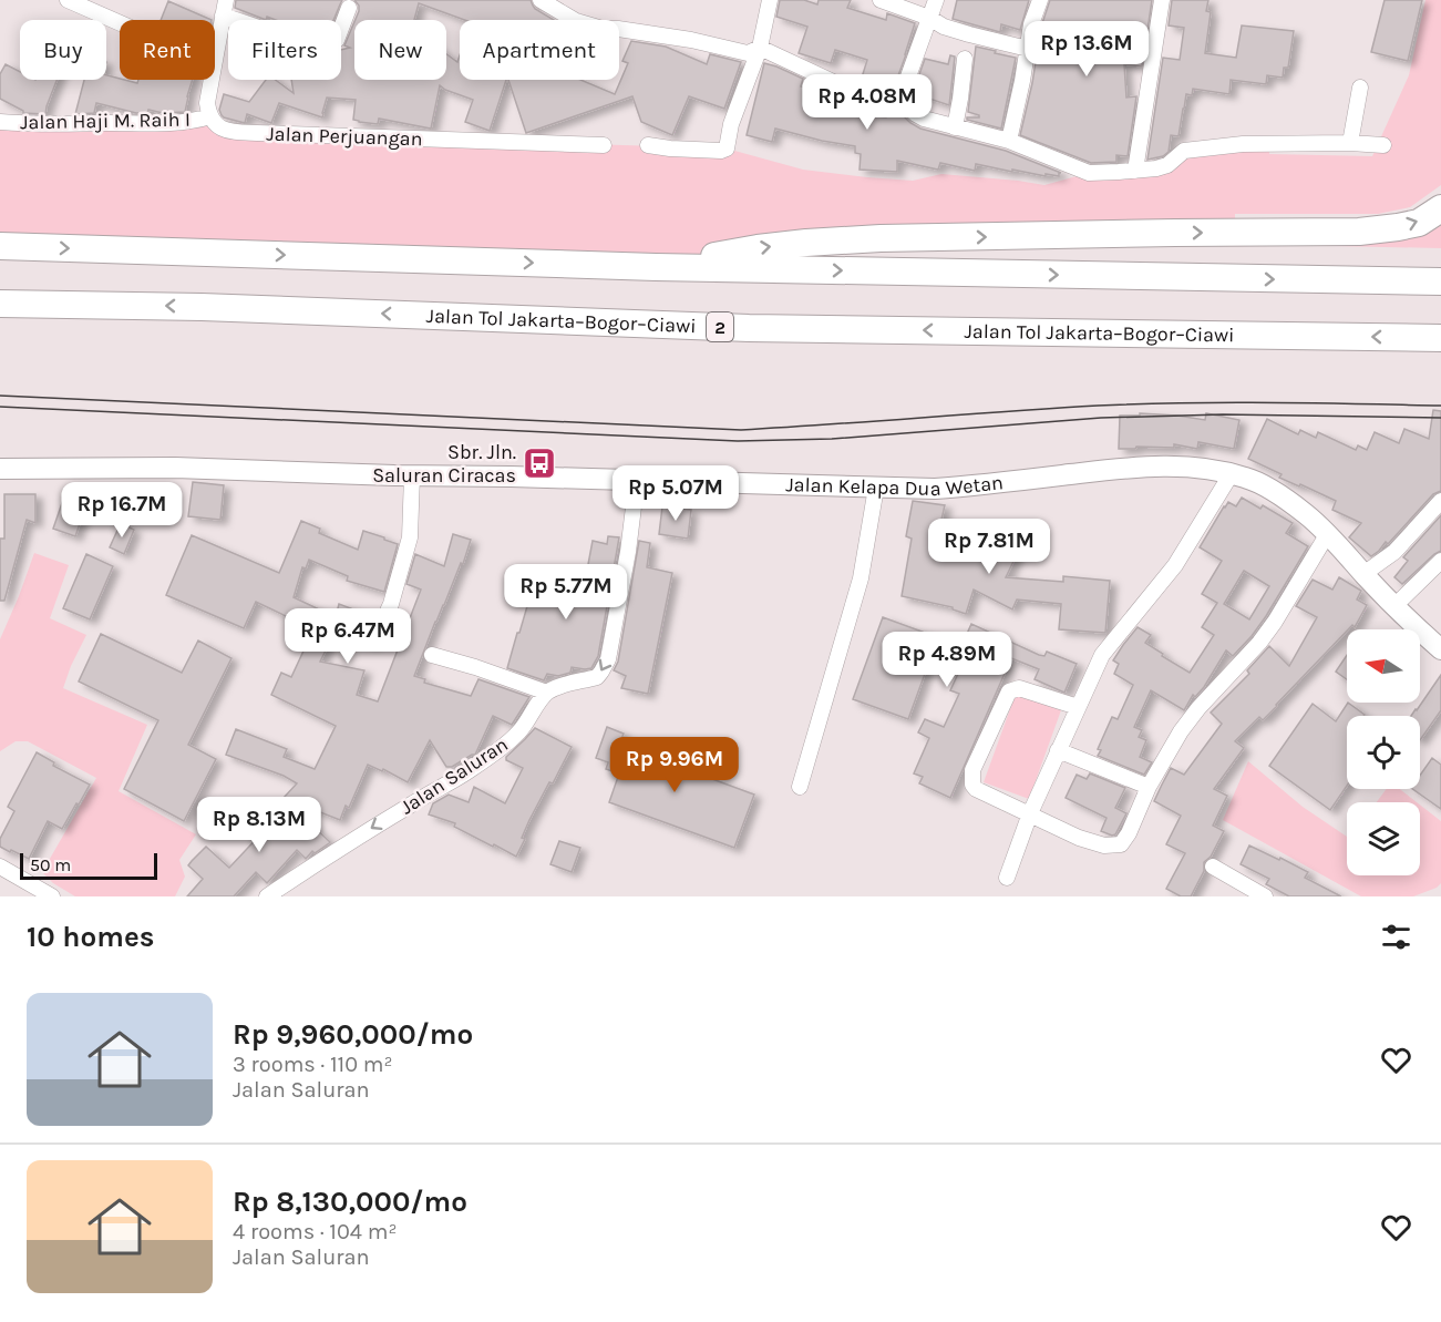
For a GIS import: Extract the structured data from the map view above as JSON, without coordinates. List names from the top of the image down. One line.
{"streets":{"highway":["Jalan Tol Jakarta–Bogor–Ciawi","2"],"street":["Jalan Haji M. Raih I","Jalan Perjuangan","Jalan Kelapa Dua Wetan","Jalan Saluran"]},"crossings":[["Jalan Haji M. Raih I","Jalan Perjuangan"]],"one_way":["Jalan Saluran"],"places":{"bus stop":["Sbr. Jln. Saluran Ciracas"]},"scale_bar":"50 m","north":"left","page":{"chip":["Buy","Rent","Filters","New","Apartment"],"price":["Rp 13.6M","Rp 4.08M","Rp 5.07M","Rp 16.7M","Rp 7.81M","Rp 5.77M","Rp 6.47M","Rp 4.89M","Rp 9.96M","Rp 8.13M"],"scale":"50 m","heading":"10 homes","list":[{"name":"Rp 9,960,000/mo","note":"3 rooms · 110 m² · Jalan Saluran"},{"name":"Rp 8,130,000/mo","note":"4 rooms · 104 m² · Jalan Saluran"}]}}
